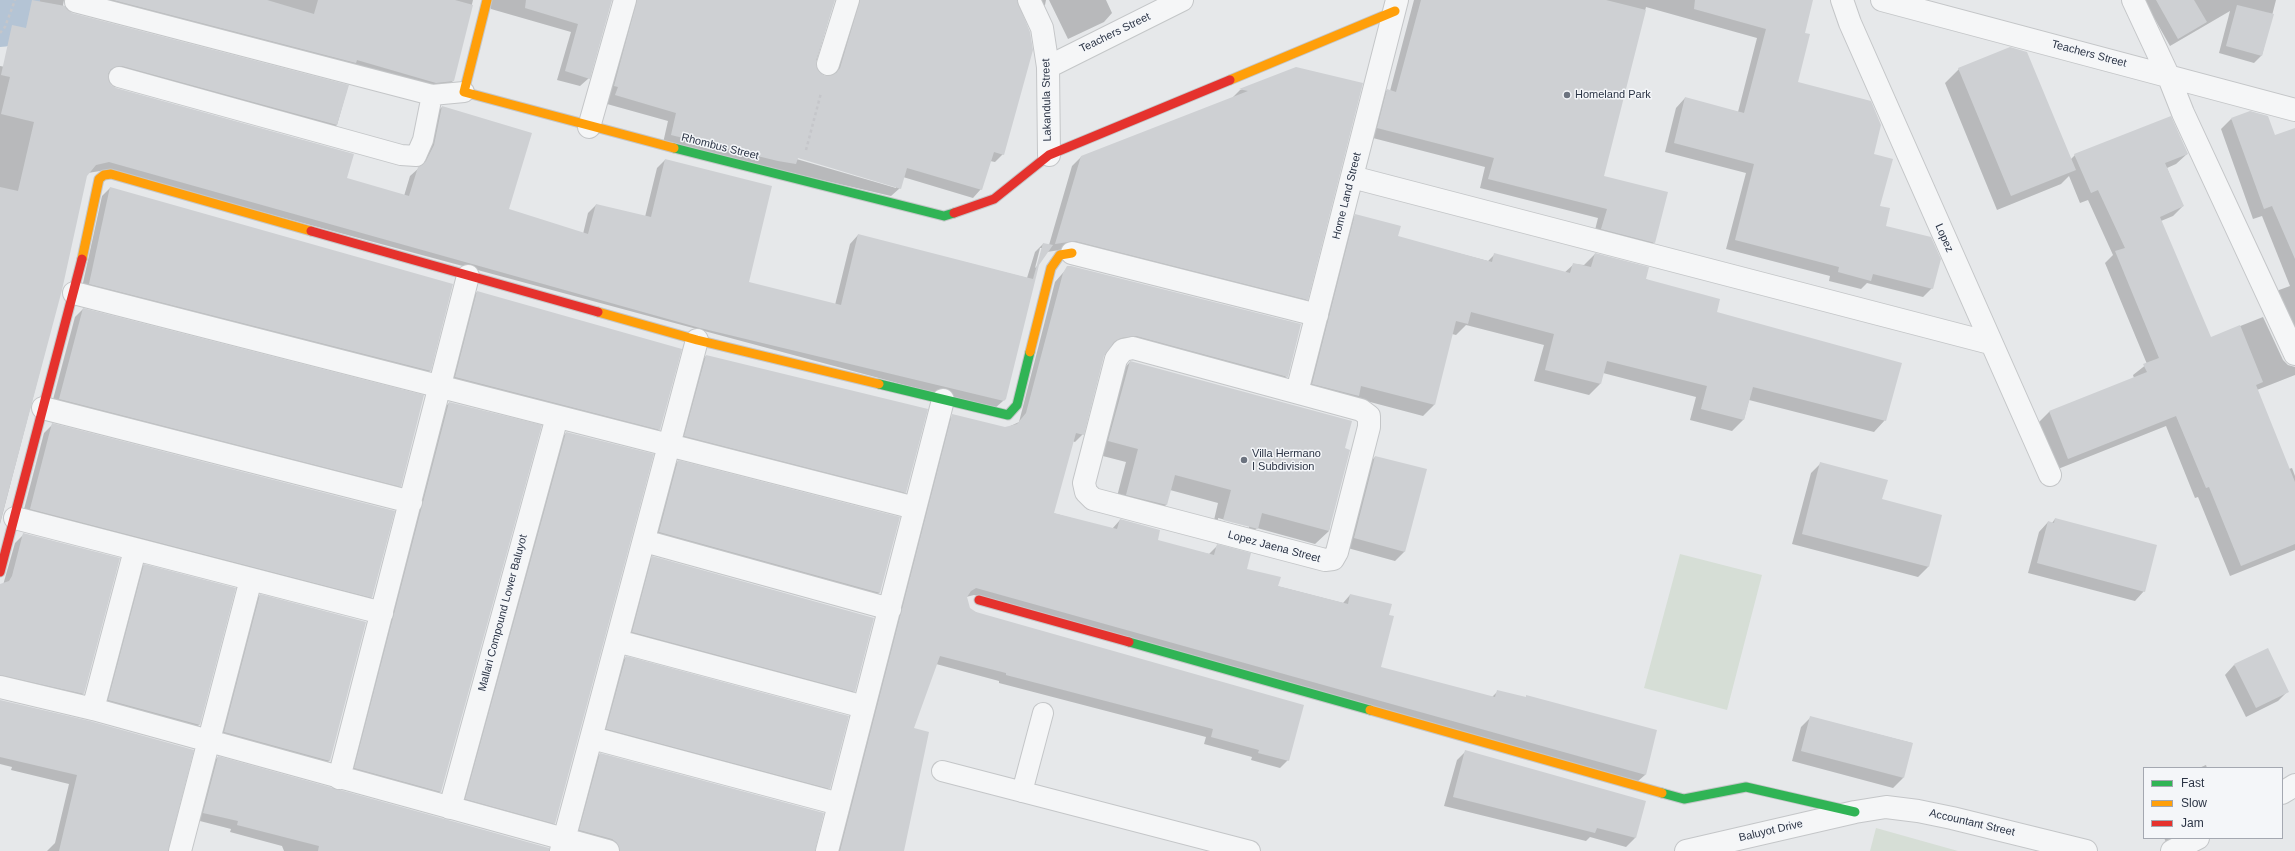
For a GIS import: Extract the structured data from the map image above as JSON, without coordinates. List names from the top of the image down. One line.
{"streets":{"street":["Teachers Street","Lakandula Street","Rhombus Street","Home Land Street","Lopez","Lopez Jaena Street","Mallari Compound Lower Baluyot","Accountant Street","Baluyot Drive"]},"crossings":[["Teachers Street","Lakandula Street"],["Lakandula Street","Rhombus Street"],["Rhombus Street","Home Land Street"],["Home Land Street","Lopez Jaena Street"],["Accountant Street","Baluyot Drive"]],"places":["Homeland Park","Villa Hermano I Subdivision"],"legend":["Fast","Slow","Jam"]}
